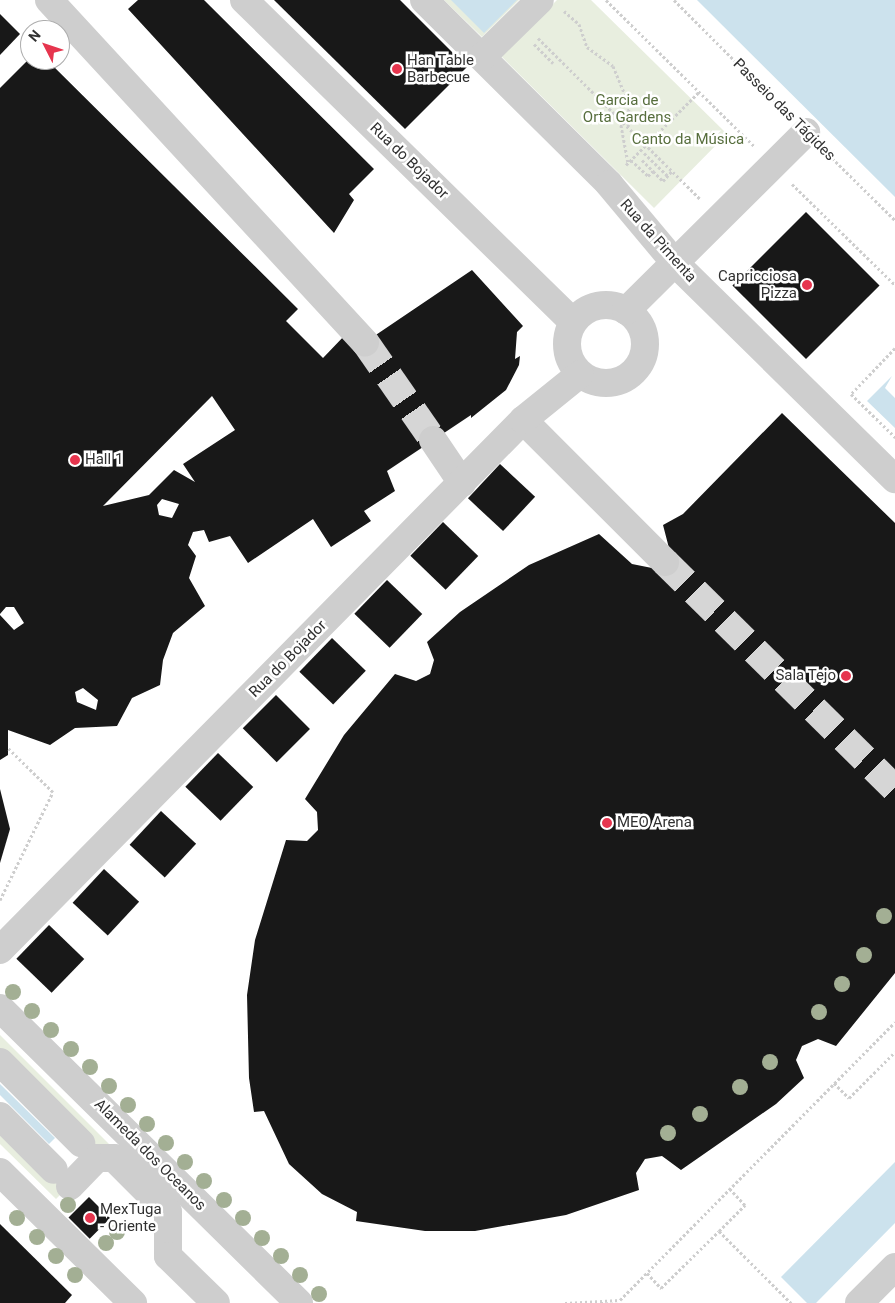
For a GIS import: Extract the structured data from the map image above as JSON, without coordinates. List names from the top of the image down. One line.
{"streets":{"street":["Rua do Bojador","Rua da Pimenta","Alameda dos Oceanos"],"path":["Passeio das Tágides"]},"parks":["Garcia de Orta Gardens","Canto da Música"],"places":["Han Table Barbecue","Capricciosa Pizza","Hall 1","Sala Tejo","MEO Arena","MexTuga - Oriente"],"north":"top left"}
